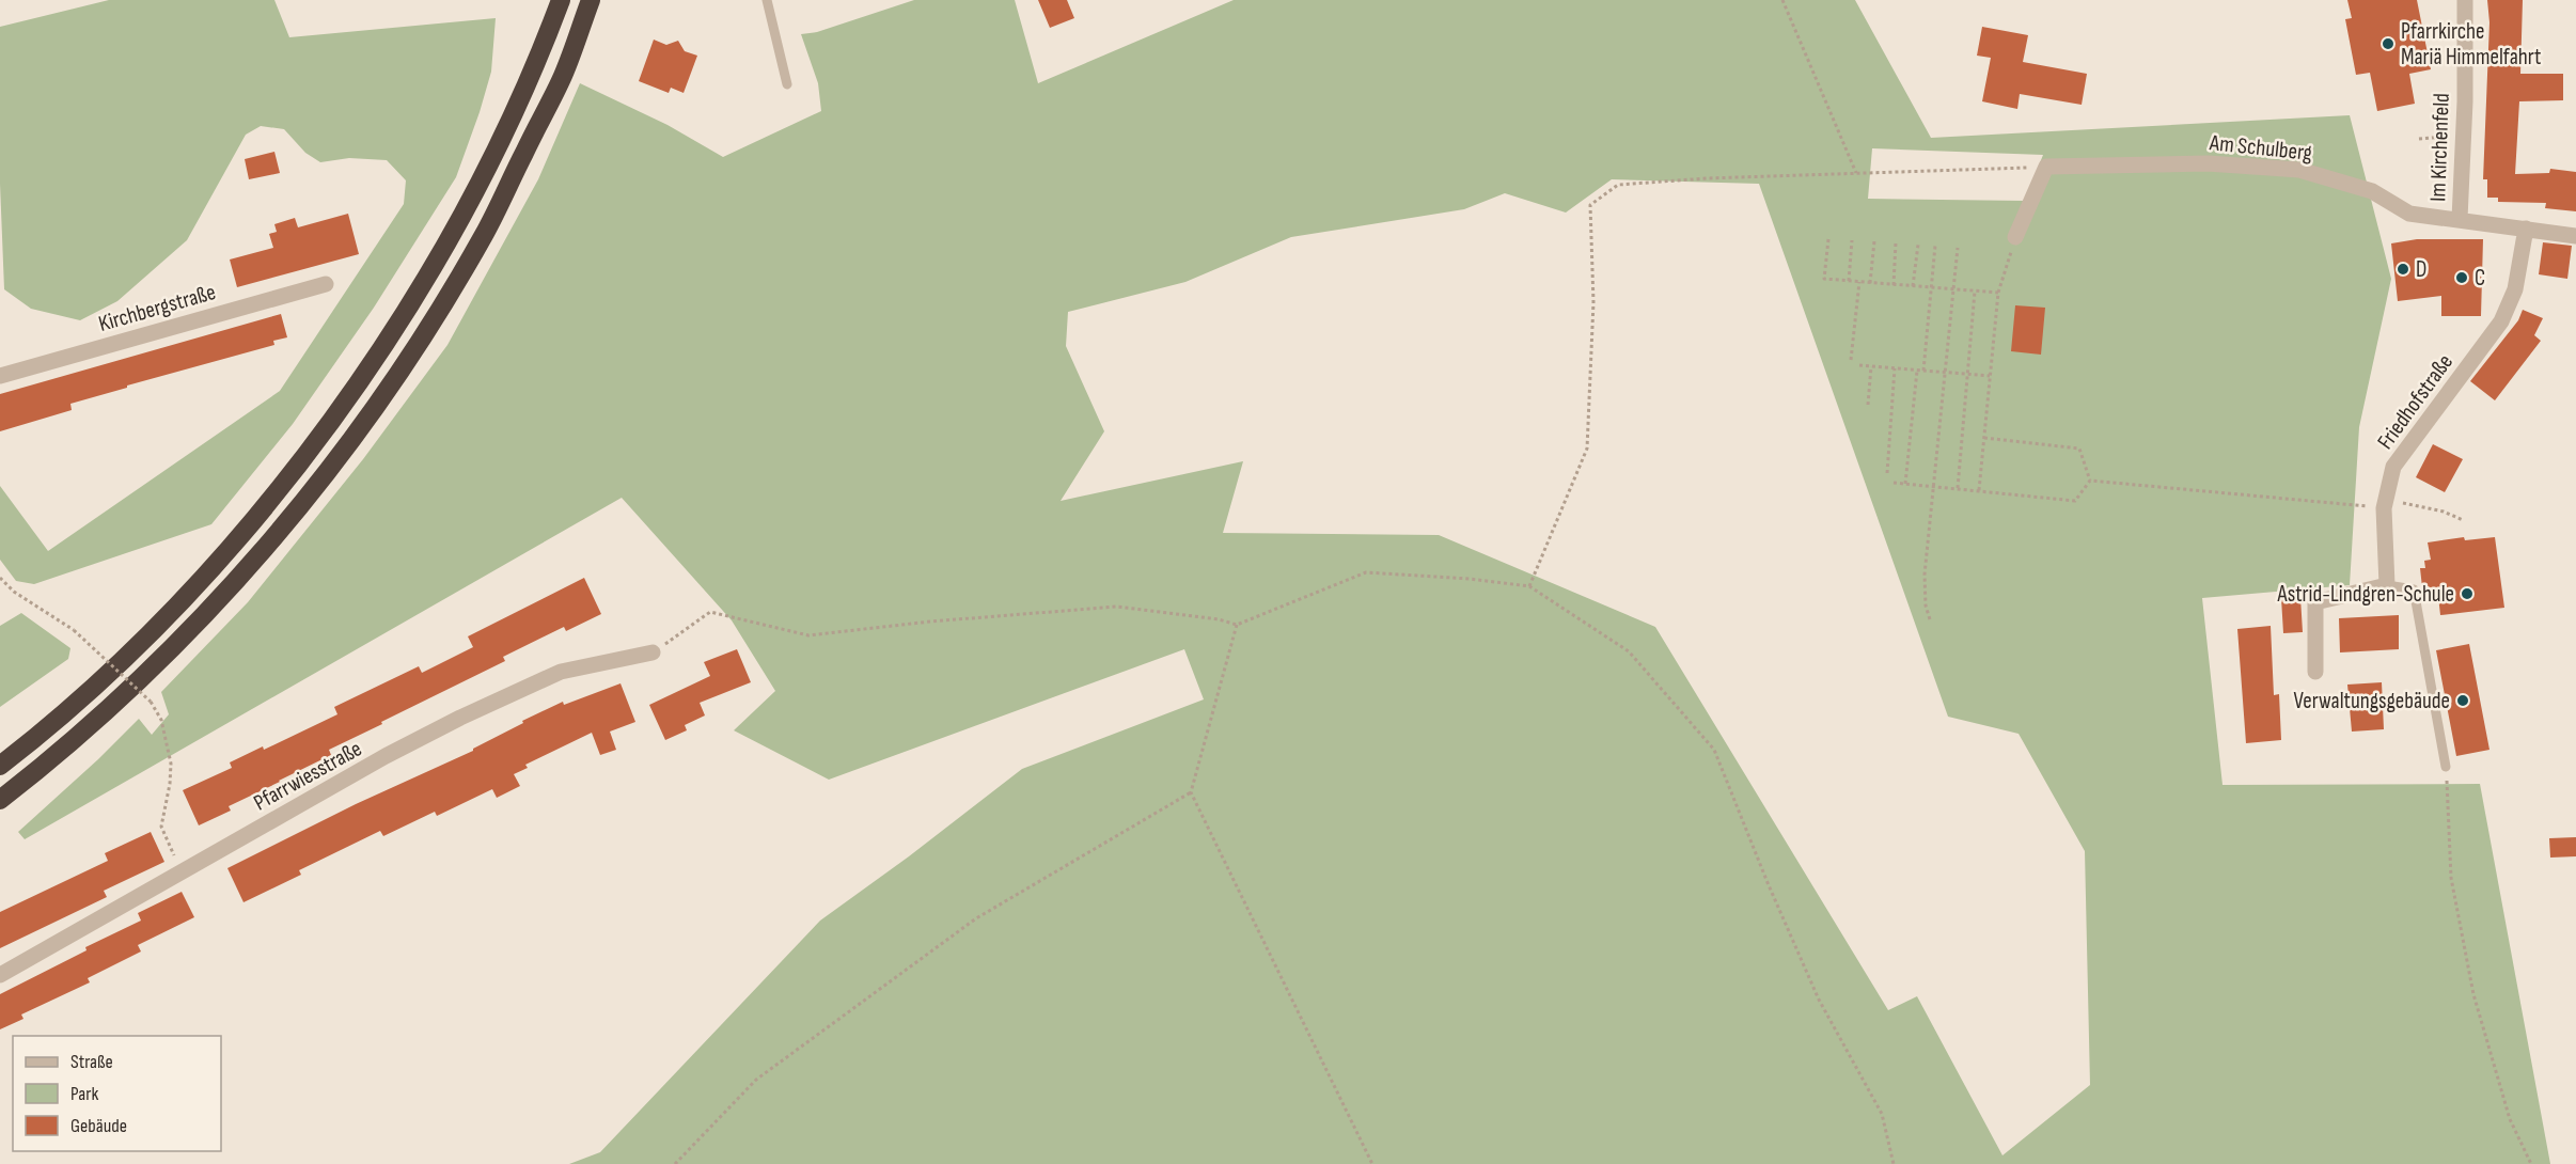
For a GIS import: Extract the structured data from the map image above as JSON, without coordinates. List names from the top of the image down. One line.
{"streets":{"street":["Am Schulberg","Im Kirchenfeld","Kirchbergstraße","Friedhofstraße","Pfarrwiesstraße"]},"crossings":[["Am Schulberg","Im Kirchenfeld"],["Am Schulberg","Friedhofstraße"]],"places":["Pfarrkirche Mariä Himmelfahrt","D","C","Astrid-Lindgren-Schule","Verwaltungsgebäude"],"legend":["Straße","Park","Gebäude"]}
